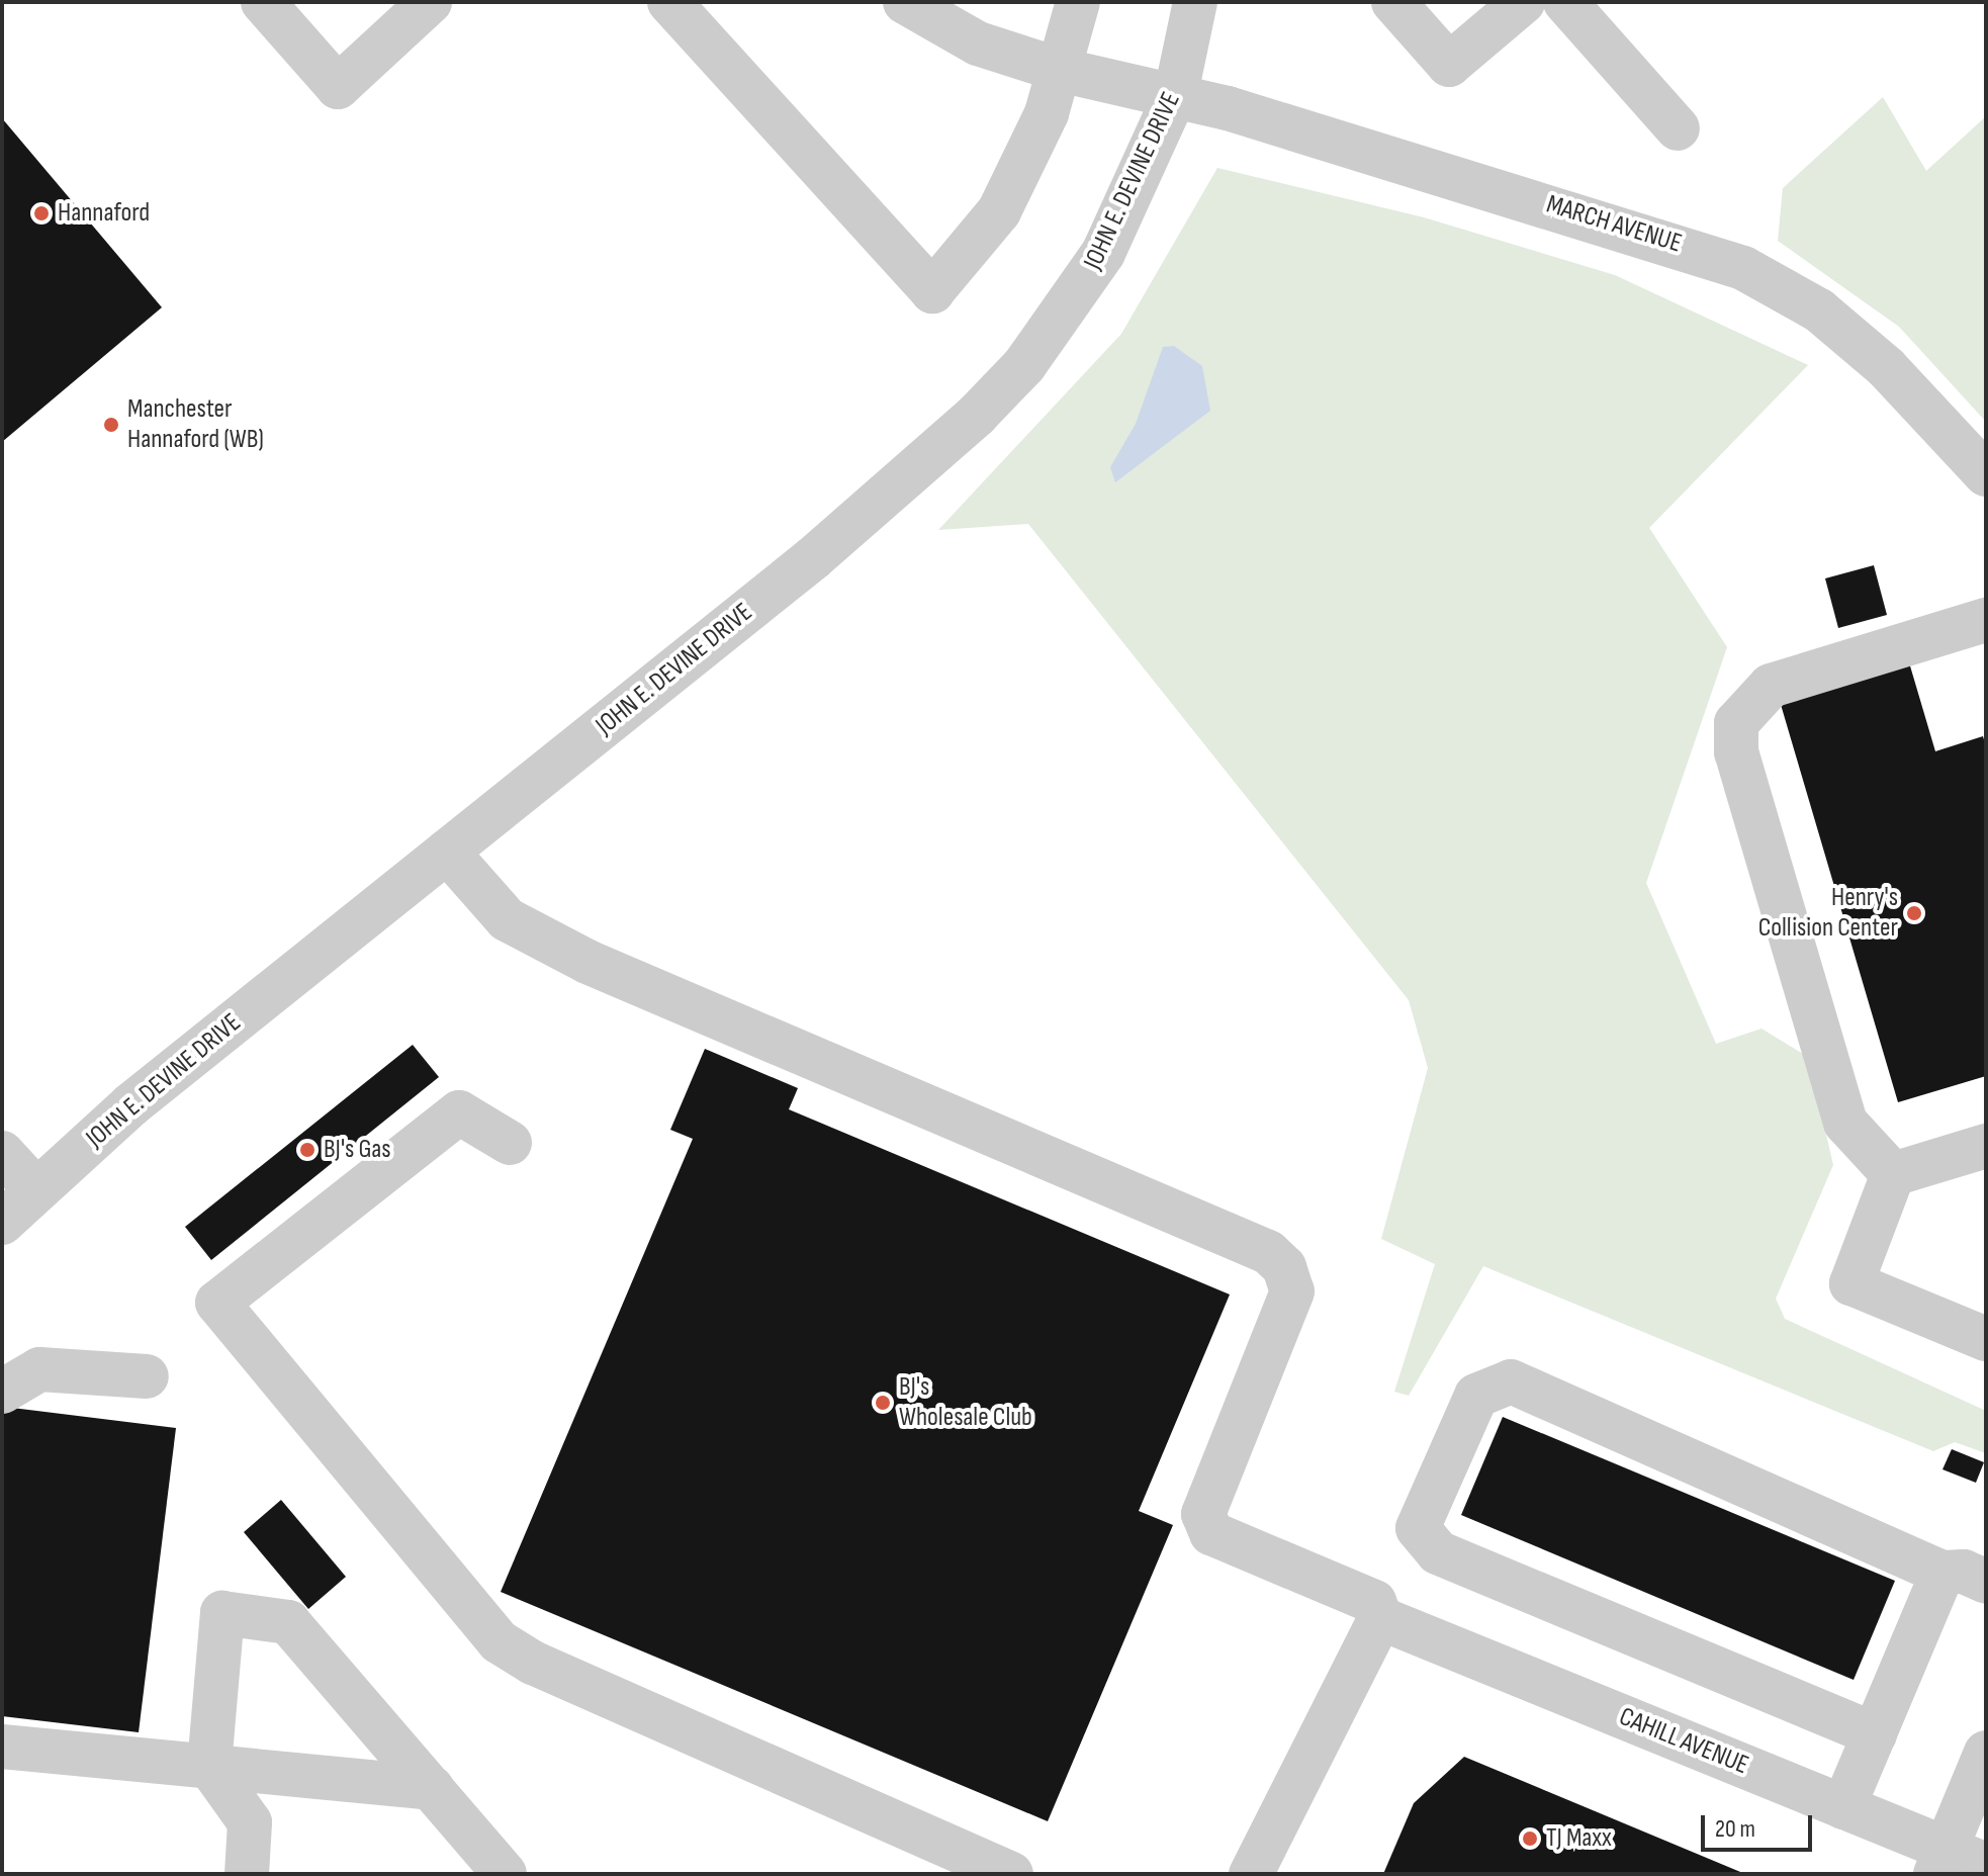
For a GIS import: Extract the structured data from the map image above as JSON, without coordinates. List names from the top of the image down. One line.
{"streets":{"street":["JOHN E. DEVINE DRIVE","MARCH AVENUE","CAHILL AVENUE"]},"crossings":[["JOHN E. DEVINE DRIVE","MARCH AVENUE"]],"places":["Hannaford","Manchester Hannaford (WB)","Henry's Collision Center","BJ's Gas","BJ's Wholesale Club","TJ Maxx"],"scale_bar":"20 m"}
